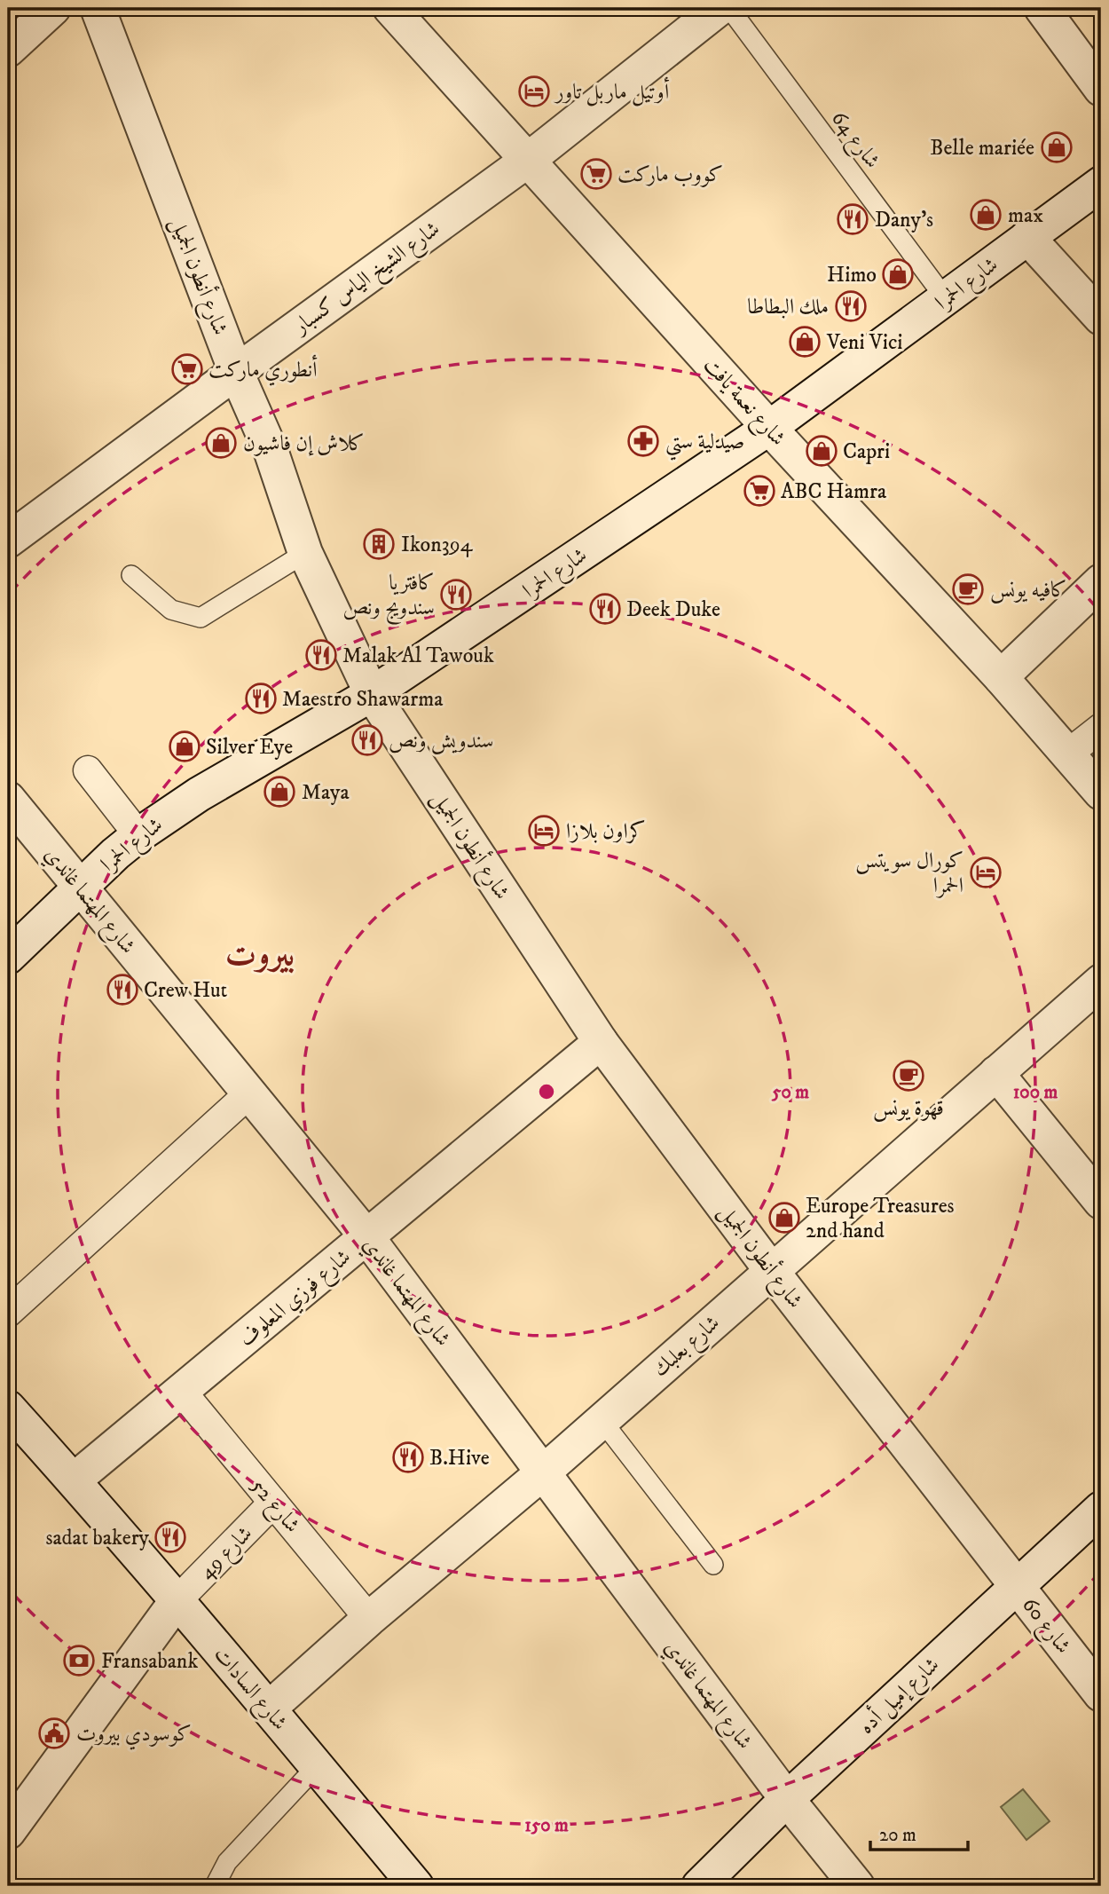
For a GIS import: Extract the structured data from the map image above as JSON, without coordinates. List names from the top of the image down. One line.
{"streets":{"street":["شارع أنطون الجميل","شارع الشيخ الياس كسبار","شارع الحمرا","شارع نعمة يافت","شارع المهتما غاندي","شارع فوزي المعلوف","شارع بعلبك","شارع 52","شارع 49","شارع 60","شارع السادات","شارع إميل أده"],"lane":["شارع 64"]},"crossings":[["شارع 64","شارع الحمرا"],["شارع أنطون الجميل","شارع الشيخ الياس كسبار"],["شارع أنطون الجميل","شارع الحمرا"],["شارع أنطون الجميل","شارع فوزي المعلوف"],["شارع أنطون الجميل","شارع بعلبك"],["شارع أنطون الجميل","شارع 60"],["شارع أنطون الجميل","شارع إميل أده"],["شارع الشيخ الياس كسبار","شارع نعمة يافت"],["شارع الحمرا","شارع نعمة يافت"],["شارع الحمرا","شارع المهتما غاندي"],["شارع المهتما غاندي","شارع فوزي المعلوف"],["شارع المهتما غاندي","شارع بعلبك"],["شارع المهتما غاندي","شارع إميل أده"],["شارع فوزي المعلوف","شارع 52"],["شارع فوزي المعلوف","شارع السادات"],["شارع بعلبك","شارع 52"],["شارع بعلبك","شارع السادات"],["شارع 52","شارع 49"],["شارع 49","شارع السادات"],["شارع 60","شارع إميل أده"]],"districts":["بيروت"],"places":{"hotel":["أوتيل ماربل تاور","كراون بلازا","كورال سويتس الحمرا"],"shop":["Belle mariée","max","Himo","Veni Vici","كلاش إن فاشيون","Capri","Silver Eye","Maya","Europe Treasures 2nd hand"],"supermarket":["كووب ماركت","أنطوري ماركت","ABC Hamra"],"restaurant":["Dany's","ملك البطاطا","كافتريا سندويج ونص","Deek Duke","Malak Al Tawouk","Maestro Shawarma","سندويش ونص","Crew Hut","B.Hive","sadat bakery"],"pharmacy":["صيدلية ستي"],"building":["Ikon394"],"cafe":["كافيه يونس","قهوة يونس"],"bank":["Fransabank"],"public building":["كوسودي بيروت"]},"scale_bar":"20 m","rings":["50 m","100 m","150 m"]}
